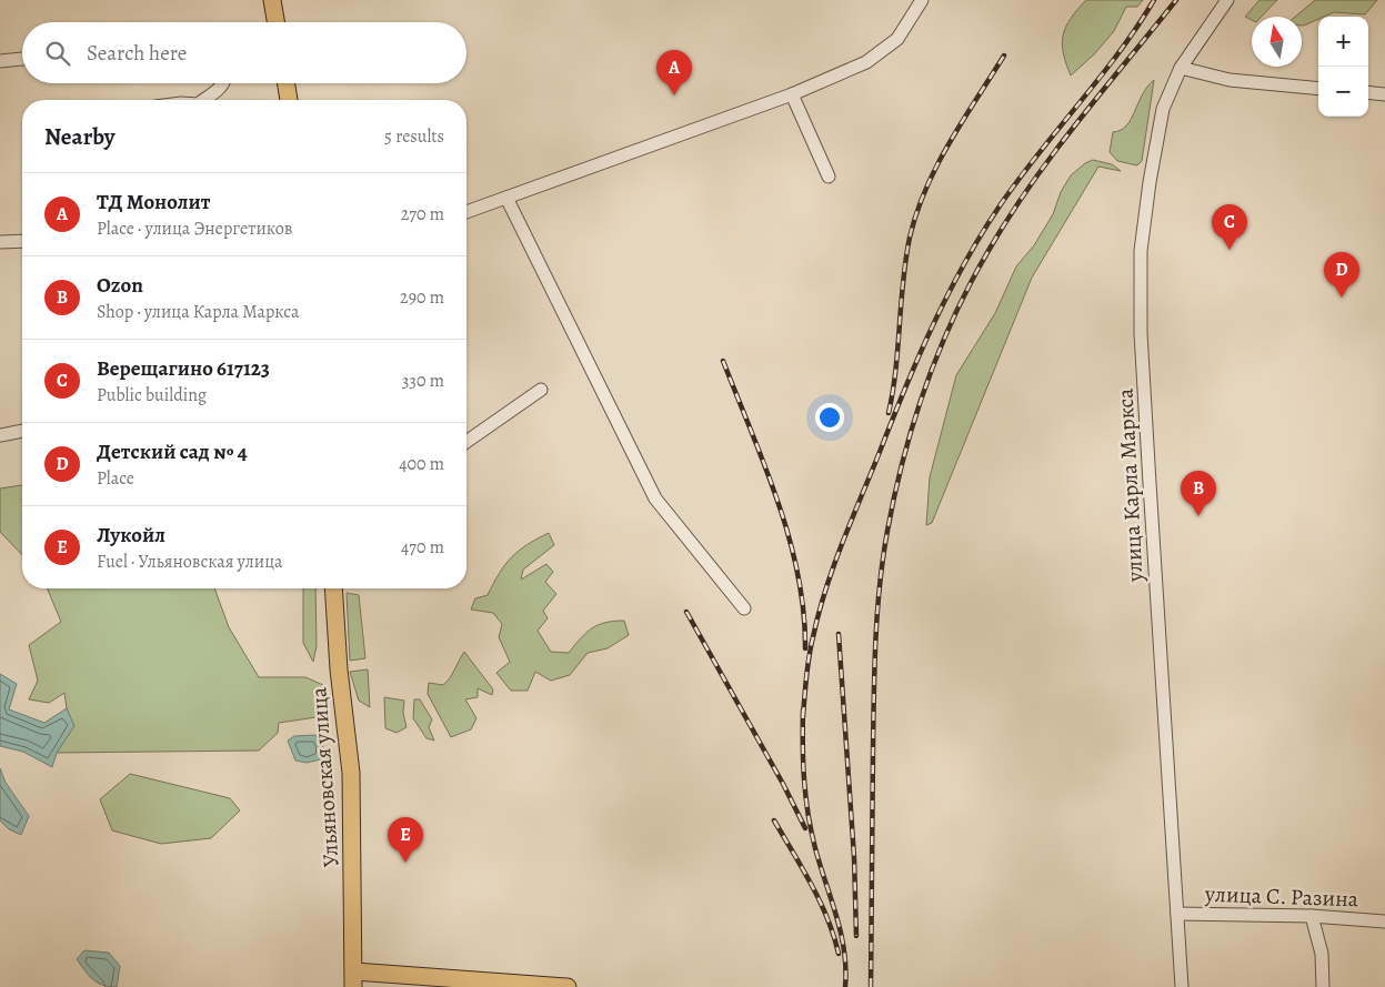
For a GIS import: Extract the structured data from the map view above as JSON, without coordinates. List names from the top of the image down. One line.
{"streets":{"main road":["Ульяновская улица"],"street":["улица Карла Маркса","улица С. Разина"]},"crossings":[["улица Карла Маркса","улица С. Разина"]],"north":"top","page":{"map_buttons":["+","−"],"search":"Search here","pins":["A","C","D","B","E"],"heading":["Nearby","5 results"],"list":[{"mark":"A","name":"ТД Монолит","note":"Place · улица Энергетиков","value":"270 m"},{"mark":"B","name":"Ozon","note":"Shop · улица Карла Маркса","value":"290 m"},{"mark":"C","name":"Верещагино 617123","note":"Public building","value":"330 m"},{"mark":"D","name":"Детский сад № 4","note":"Place","value":"400 m"},{"mark":"E","name":"Лукойл","note":"Fuel · Ульяновская улица","value":"470 m"}]}}
